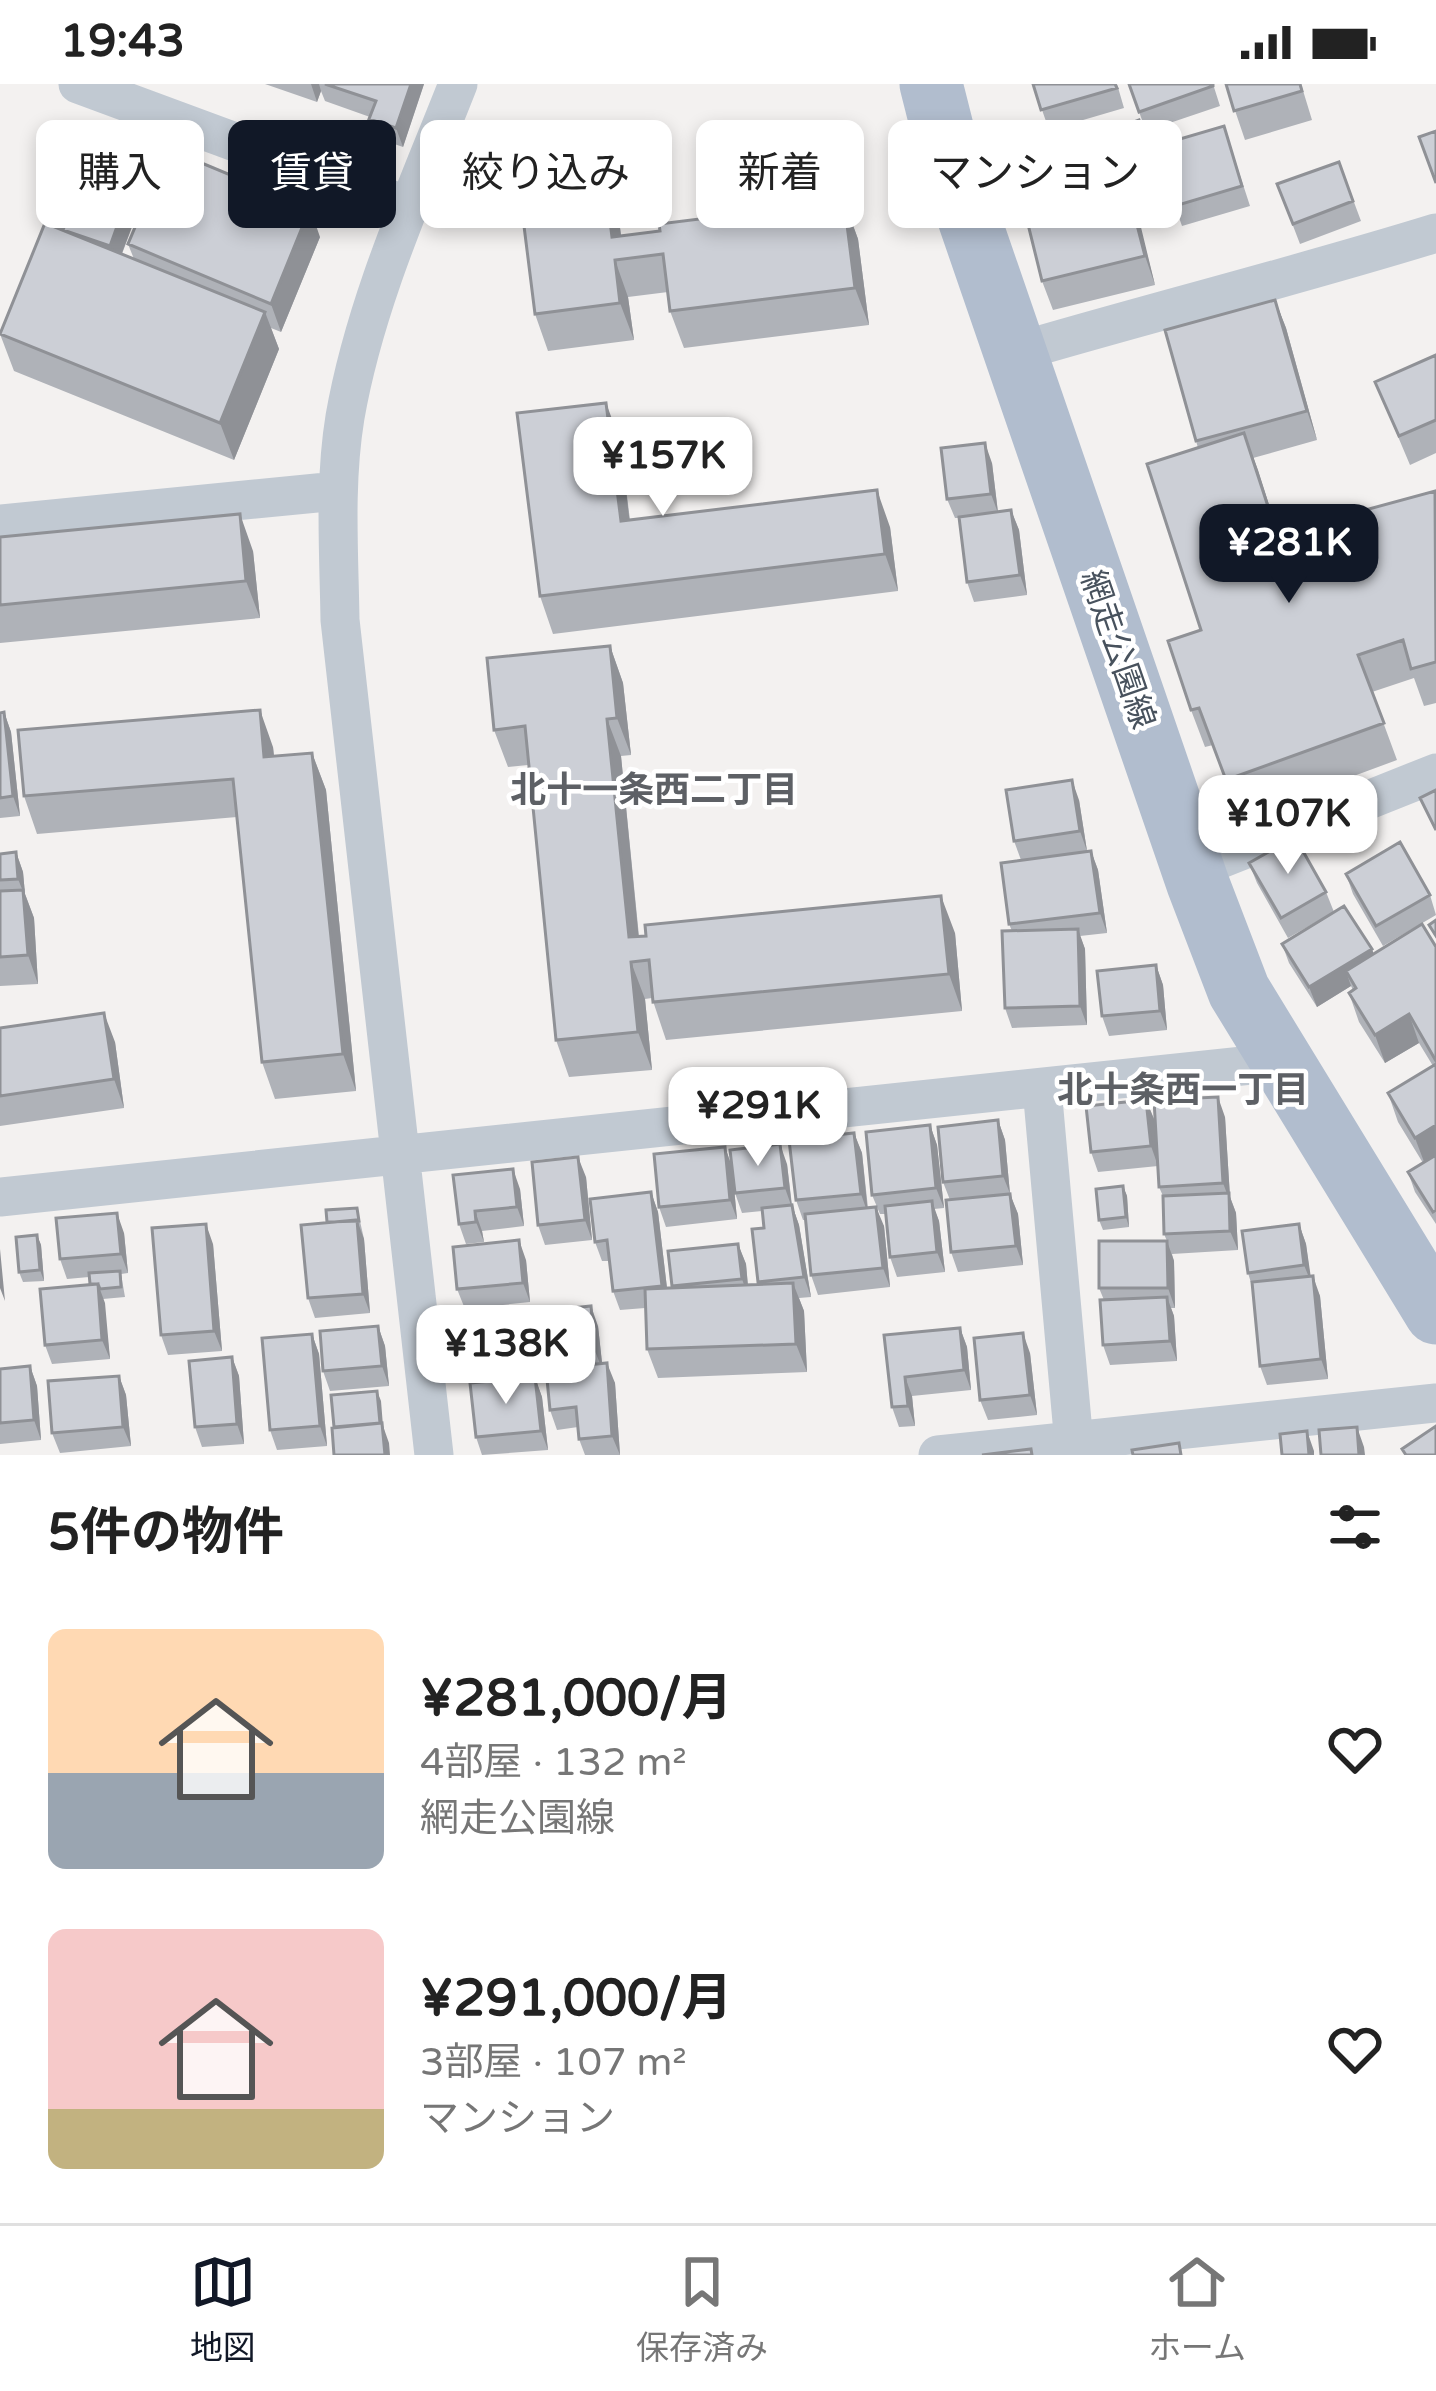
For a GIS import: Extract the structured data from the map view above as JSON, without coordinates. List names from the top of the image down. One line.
{"streets":{"main road":["網走公園線"]},"districts":["北十一条西二丁目","北十条西一丁目"],"page":{"status":"19:43","chip":["購入","賃貸","絞り込み","新着","マンション"],"price":["¥157K","¥281K","¥107K","¥291K","¥138K"],"heading":"5件の物件","list":[{"name":"¥281,000/月","note":"4部屋 · 132 m² · 網走公園線"},{"name":"¥291,000/月","note":"3部屋 · 107 m² · マンション"}],"tabs":["地図","保存済み","ホーム"]}}
